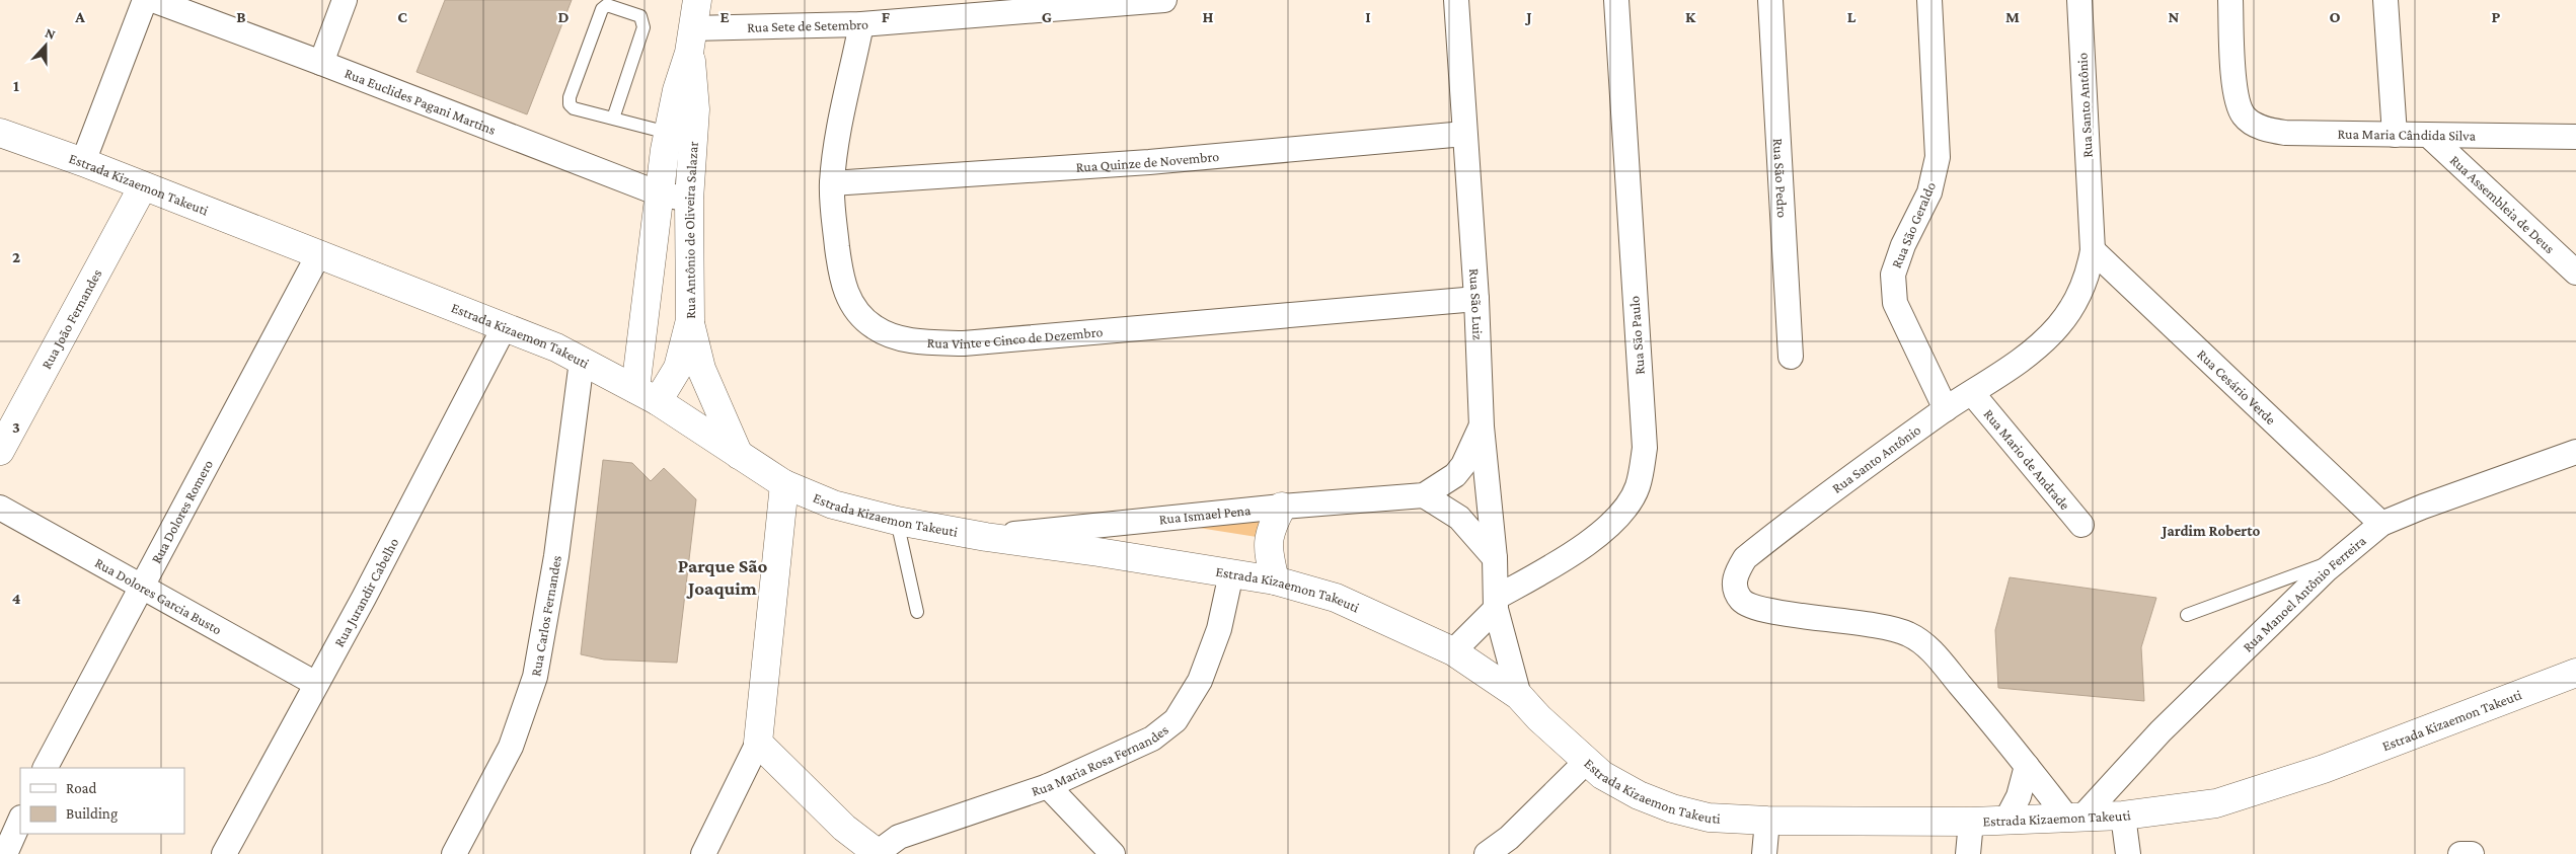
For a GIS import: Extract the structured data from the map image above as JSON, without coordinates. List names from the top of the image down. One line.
{"streets":{"main road":["Estrada Kizaemon Takeuti","Rua Antônio de Oliveira Salazar","Rua João Fernandes"],"street":["Rua Sete de Setembro","Rua Euclides Pagani Martins","Rua Santo Antônio","Rua Maria Cândida Silva","Rua Quinze de Novembro","Rua São Pedro","Rua Assembleia de Deus","Rua São Geraldo","Rua São Luiz","Rua São Paulo","Rua Vinte e Cinco de Dezembro","Rua Cesário Verde","Rua Mario de Andrade","Rua Dolores Romero","Rua Ismael Pena","Rua Jurandir Cabelho","Rua Manoel Antônio Ferreira","Rua Dolores Garcia Busto","Rua Carlos Fernandes","Rua Maria Rosa Fernandes"]},"crossings":[["Rua Sete de Setembro","Rua Antônio de Oliveira Salazar"],["Rua Sete de Setembro","Rua Vinte e Cinco de Dezembro"],["Rua Euclides Pagani Martins","Rua Antônio de Oliveira Salazar"],["Rua Santo Antônio","Estrada Kizaemon Takeuti"],["Rua Santo Antônio","Rua São Geraldo"],["Rua Santo Antônio","Rua Cesário Verde"],["Rua Santo Antônio","Rua Mario de Andrade"],["Rua Santo Antônio","Rua Manoel Antônio Ferreira"],["Rua Maria Cândida Silva","Rua Assembleia de Deus"],["Rua Quinze de Novembro","Rua São Luiz"],["Rua Quinze de Novembro","Rua Vinte e Cinco de Dezembro"],["Estrada Kizaemon Takeuti","Rua Antônio de Oliveira Salazar"],["Estrada Kizaemon Takeuti","Rua São Luiz"],["Estrada Kizaemon Takeuti","Rua João Fernandes"],["Estrada Kizaemon Takeuti","Rua Dolores Romero"],["Estrada Kizaemon Takeuti","Rua Ismael Pena"],["Estrada Kizaemon Takeuti","Rua Jurandir Cabelho"],["Estrada Kizaemon Takeuti","Rua Manoel Antônio Ferreira"],["Estrada Kizaemon Takeuti","Rua Carlos Fernandes"],["Estrada Kizaemon Takeuti","Rua Maria Rosa Fernandes"],["Rua São Luiz","Rua São Paulo"],["Rua São Luiz","Rua Vinte e Cinco de Dezembro"],["Rua São Luiz","Rua Ismael Pena"],["Rua Cesário Verde","Rua Manoel Antônio Ferreira"],["Rua Dolores Romero","Rua Dolores Garcia Busto"],["Rua Jurandir Cabelho","Rua Dolores Garcia Busto"]],"districts":["Jardim Roberto","Parque São Joaquim"],"legend":["Road","Building"],"north":"top","grid":{"columns":["A","B","C","D","E","F","G","H","I","J","K","L","M","N","O","P"],"rows":["1","2","3","4"]}}
